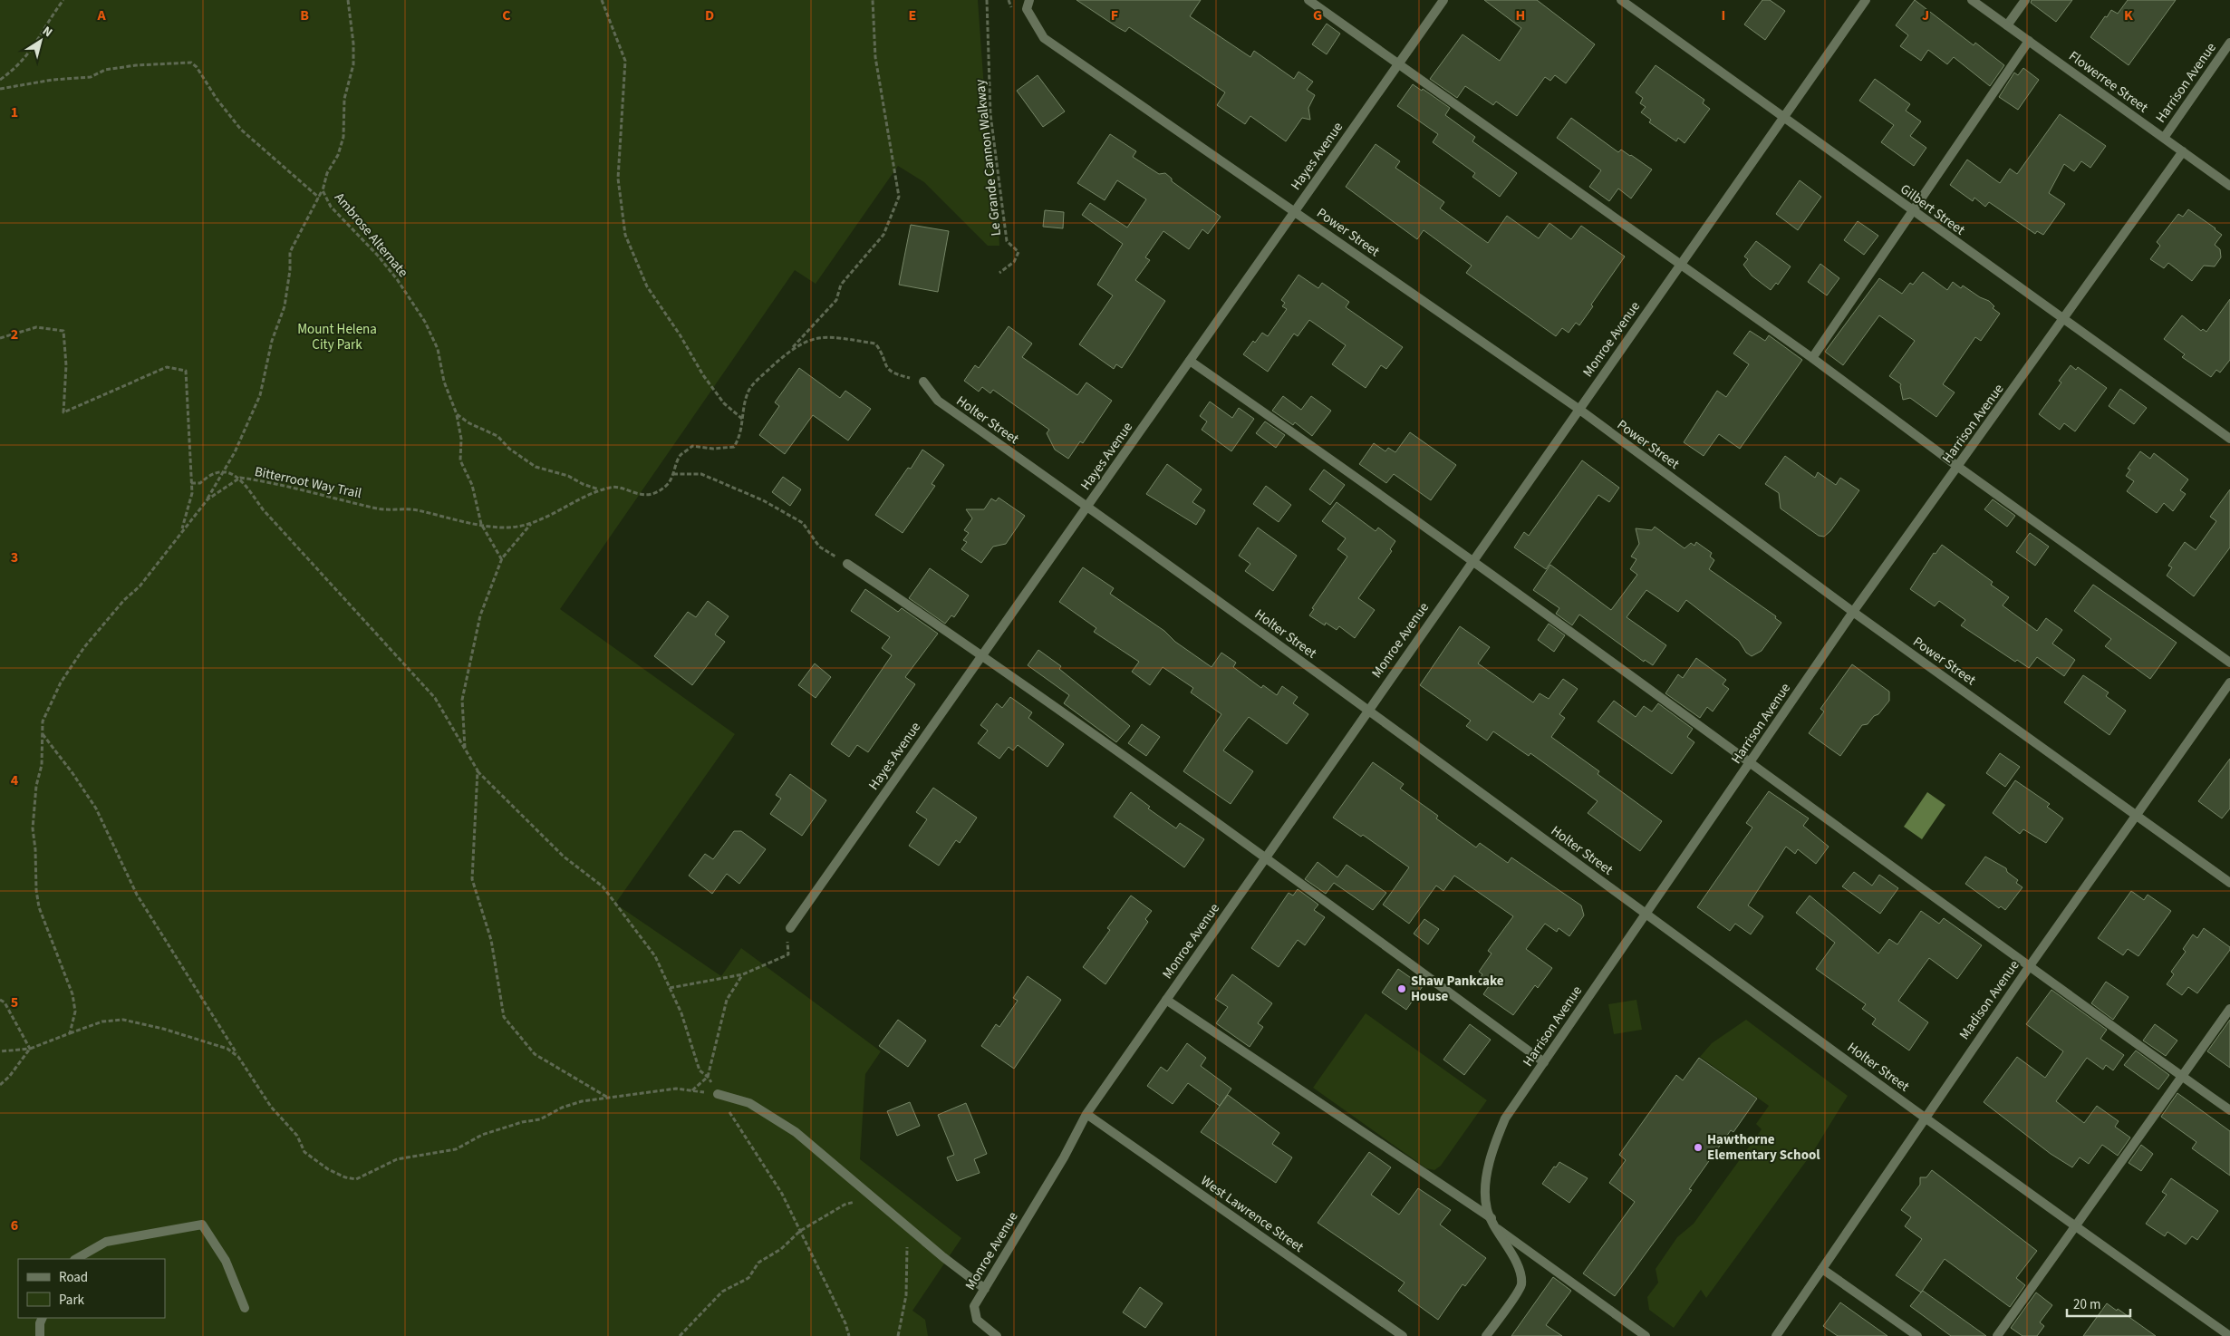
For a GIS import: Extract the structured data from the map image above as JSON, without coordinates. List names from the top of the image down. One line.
{"streets":{"street":["Flowerree Street","Harrison Avenue","Hayes Avenue","Gilbert Street","Power Street","Monroe Avenue","Holter Street","Madison Avenue","West Lawrence Street"],"path":["Le Grande Cannon Walkway","Ambrose Alternate","Bitterroot Way Trail"]},"crossings":[["Flowerree Street","Harrison Avenue"],["Harrison Avenue","Gilbert Street"],["Harrison Avenue","Power Street"],["Harrison Avenue","Holter Street"],["Hayes Avenue","Power Street"],["Hayes Avenue","Holter Street"],["Gilbert Street","Monroe Avenue"],["Power Street","Monroe Avenue"],["Power Street","Madison Avenue"],["Ambrose Alternate","Bitterroot Way Trail"],["Monroe Avenue","Holter Street"],["Monroe Avenue","West Lawrence Street"],["Holter Street","Bitterroot Way Trail"],["Holter Street","Madison Avenue"]],"parks":["Mount Helena City Park"],"places":["Shaw Pankcake House","Hawthorne Elementary School"],"legend":["Road","Park"],"scale_bar":"20 m","north":"top right","grid":{"columns":["A","B","C","D","E","F","G","H","I","J","K"],"rows":["1","2","3","4","5","6"]}}
